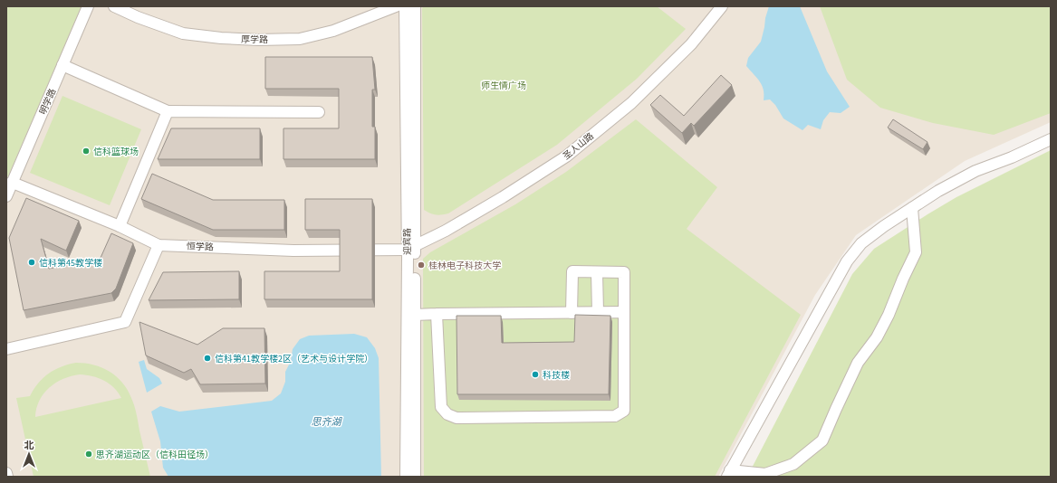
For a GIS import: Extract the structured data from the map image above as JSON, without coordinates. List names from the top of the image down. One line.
{"streets":{"street":["厚学路","明学路","圣人山路","迎宾路","恒学路"]},"crossings":[["明学路","恒学路"],["圣人山路","迎宾路"],["圣人山路","恒学路"],["迎宾路","恒学路"]],"water":["思齐湖"],"parks":["师生情广场"],"places":["信科篮球场","信科第45教学楼","桂林电子科技大学","信科第41教学楼2区（艺术与设计学院）","科技楼","思齐湖运动区（信科田径场）"],"north":"top"}
